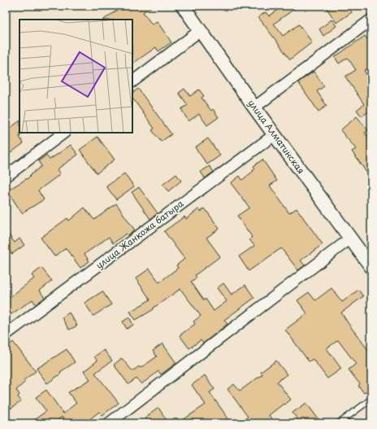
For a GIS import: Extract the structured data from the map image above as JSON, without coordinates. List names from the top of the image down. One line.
{"streets":{"street":["улица Алматинская","улица Жанкожа батыра"]},"crossings":[["улица Алматинская","улица Жанкожа батыра"]]}
